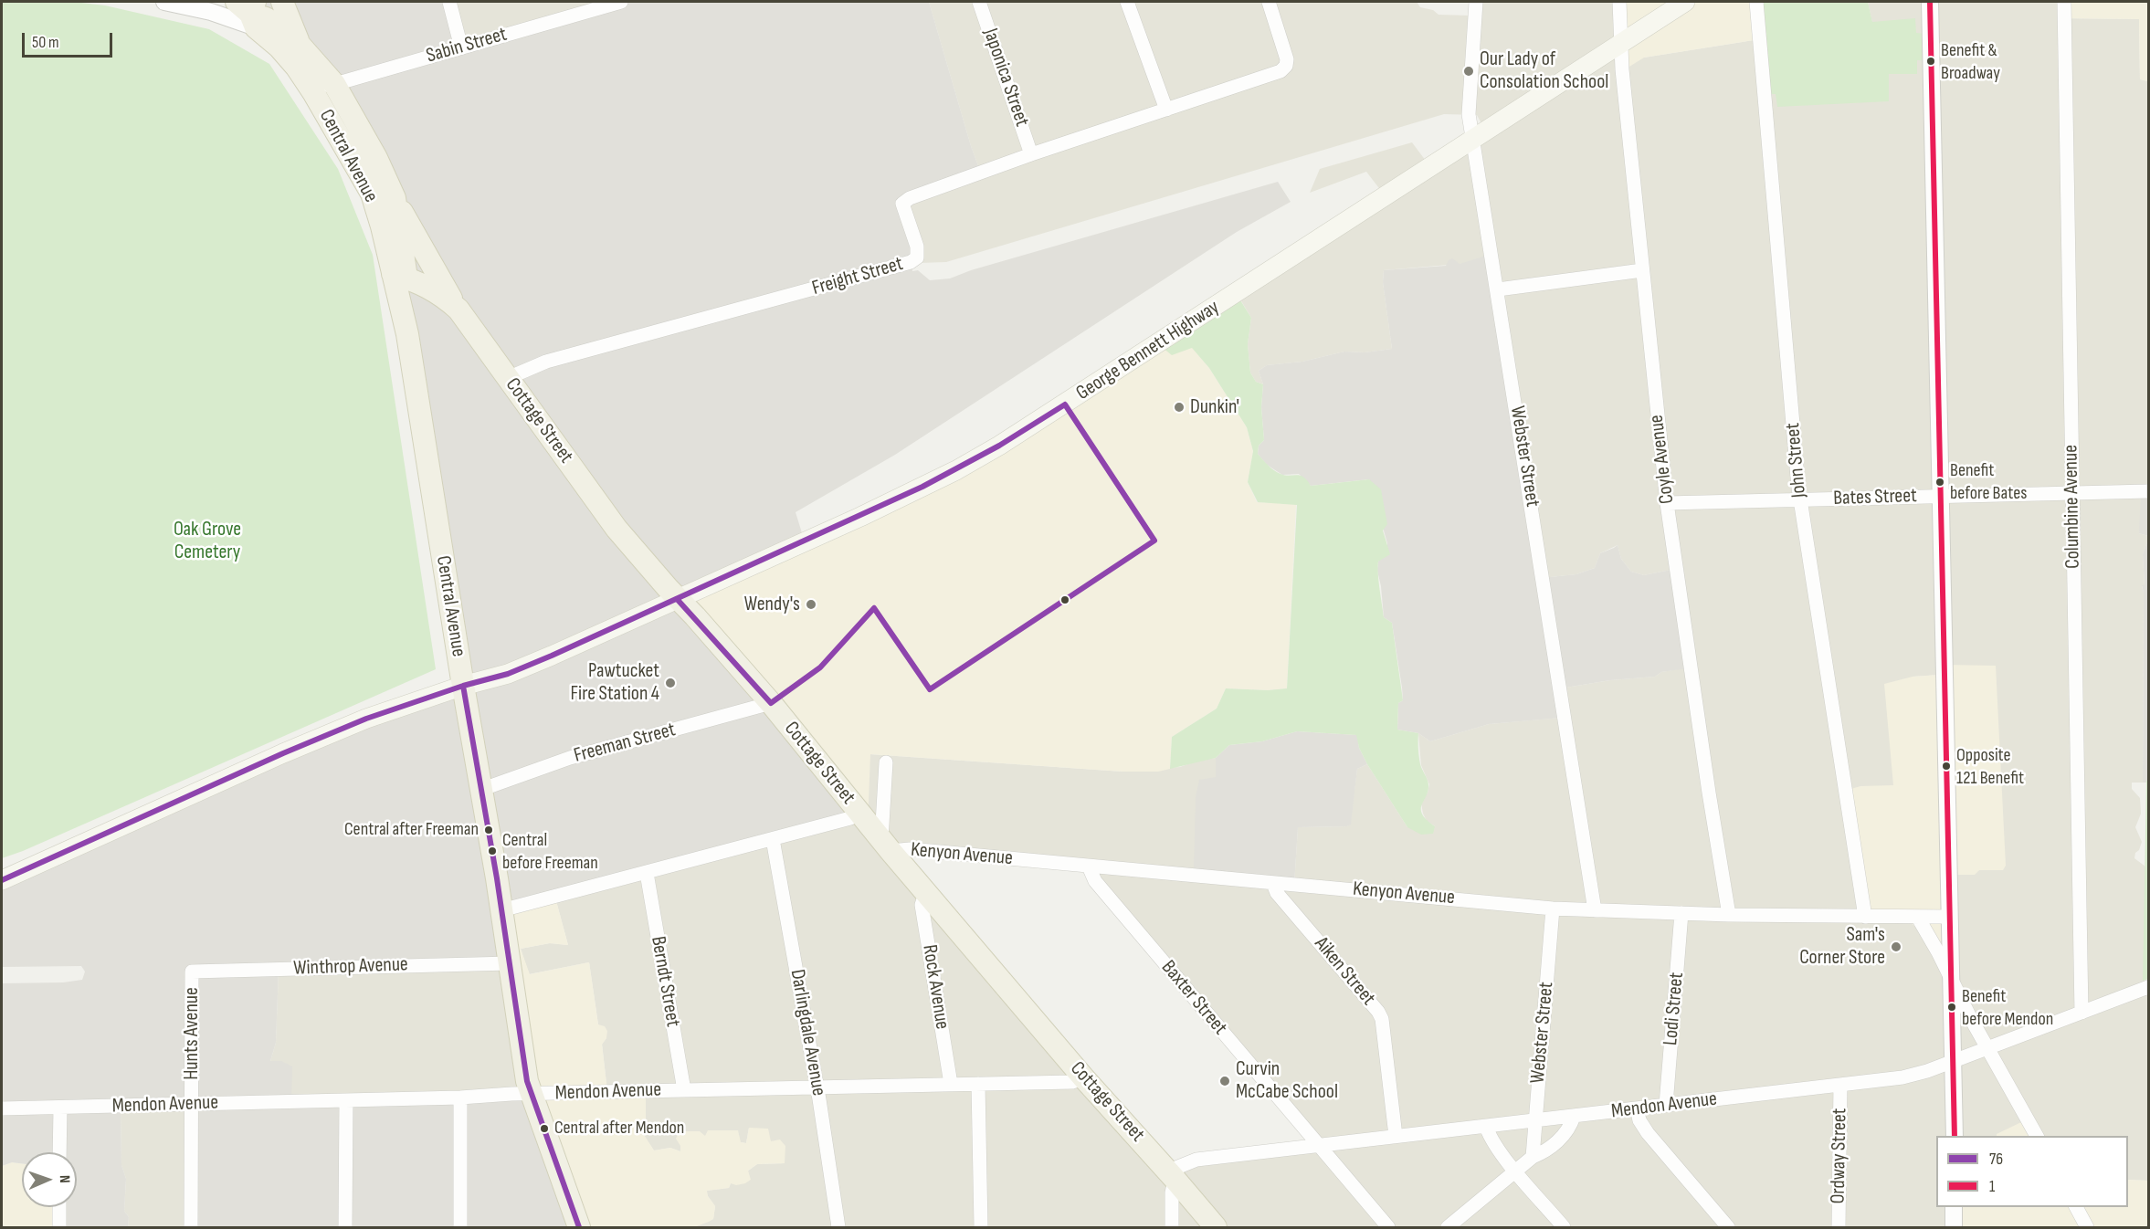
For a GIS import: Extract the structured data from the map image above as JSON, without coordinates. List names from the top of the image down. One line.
{"streets":{"main road":["Central Avenue","George Bennett Highway","Cottage Street"],"street":["Sabin Street","Japonica Street","Freight Street","Webster Street","Coyle Avenue","John Street","Bates Street","Columbine Avenue","Freeman Street","Kenyon Avenue","Winthrop Avenue","Aiken Street","Berndt Street","Rock Avenue","Baxter Street","Lodi Street","Darlingdale Avenue","Hunts Avenue","Mendon Avenue","Ordway Street"]},"crossings":[["Sabin Street","Central Avenue"],["Japonica Street","Freight Street"],["Central Avenue","George Bennett Highway"],["Central Avenue","Cottage Street"],["Central Avenue","Freeman Street"],["Central Avenue","Winthrop Avenue"],["Central Avenue","Mendon Avenue"],["Freight Street","Cottage Street"],["George Bennett Highway","Cottage Street"],["George Bennett Highway","Webster Street"],["George Bennett Highway","Coyle Avenue"],["Cottage Street","Freeman Street"],["Cottage Street","Kenyon Avenue"],["Cottage Street","Rock Avenue"],["Cottage Street","Mendon Avenue"],["Webster Street","Kenyon Avenue"],["Webster Street","Mendon Avenue"],["Coyle Avenue","Bates Street"],["Coyle Avenue","Kenyon Avenue"],["John Street","Bates Street"],["John Street","Kenyon Avenue"],["Bates Street","Columbine Avenue"],["Columbine Avenue","Mendon Avenue"],["Kenyon Avenue","Aiken Street"],["Kenyon Avenue","Baxter Street"],["Kenyon Avenue","Lodi Street"],["Winthrop Avenue","Hunts Avenue"],["Aiken Street","Mendon Avenue"],["Berndt Street","Mendon Avenue"],["Rock Avenue","Mendon Avenue"],["Baxter Street","Mendon Avenue"],["Lodi Street","Mendon Avenue"],["Darlingdale Avenue","Mendon Avenue"],["Hunts Avenue","Mendon Avenue"],["Mendon Avenue","Ordway Street"]],"parks":["Oak Grove Cemetery"],"places":["Benefit & Broadway","Our Lady of Consolation School","Dunkin'","Benefit before Bates","Wendy's","Pawtucket Fire Station 4","Opposite 121 Benefit","Central after Freeman","Central before Freeman","Sam's Corner Store","Benefit before Mendon","Curvin McCabe School","Central after Mendon"],"lines":["transit line 1","transit line 76"],"legend":["76","1"],"scale_bar":"50 m","north":"right"}
